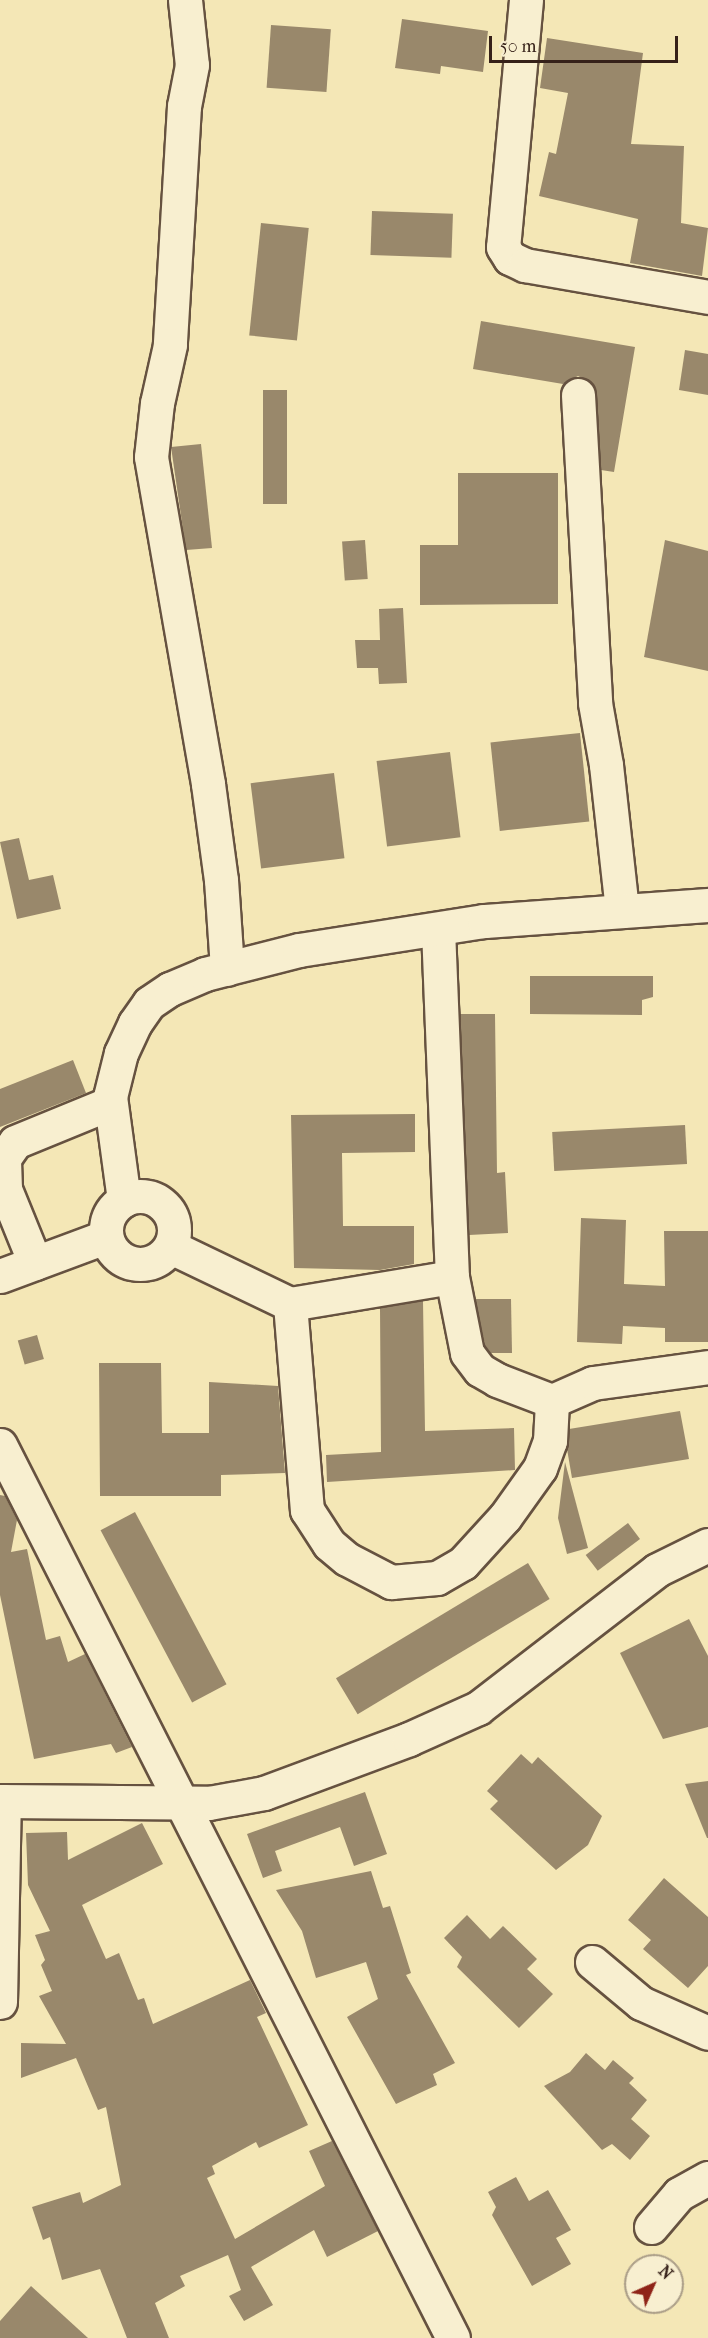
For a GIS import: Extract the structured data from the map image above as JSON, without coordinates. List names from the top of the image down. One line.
{"scale_bar":"50 m","north":"top right"}
